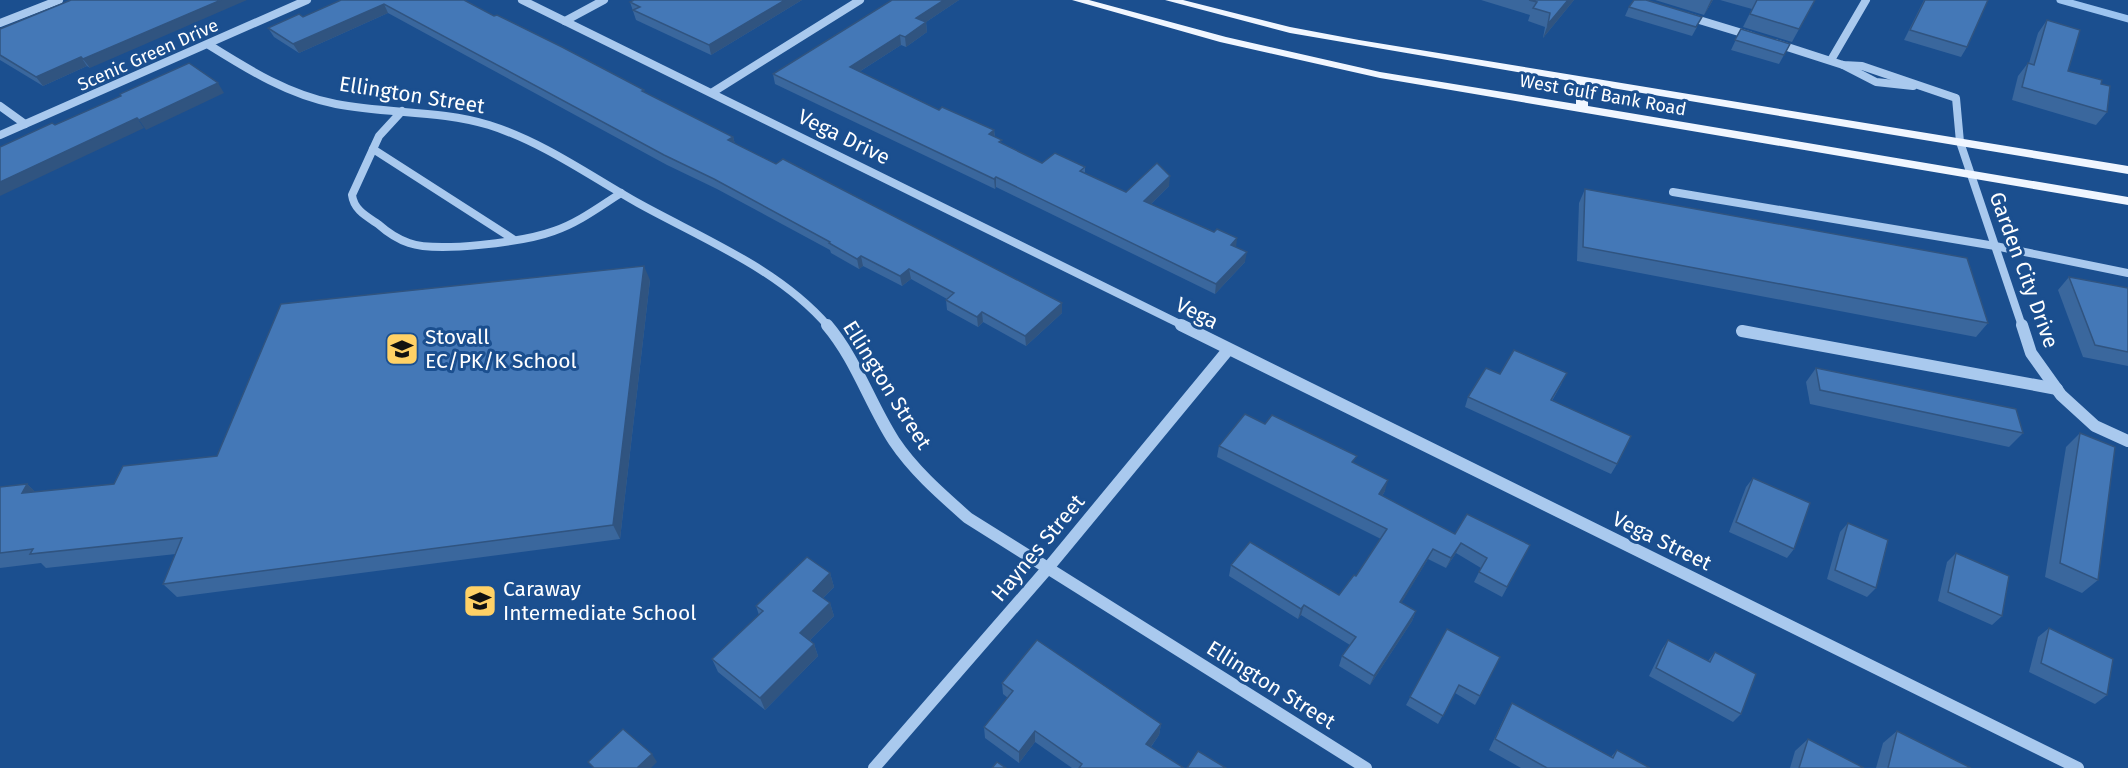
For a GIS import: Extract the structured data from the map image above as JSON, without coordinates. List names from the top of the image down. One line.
{"streets":{"main road":["West Gulf Bank Road"],"street":["Scenic Green Drive","Ellington Street","Vega Drive","Garden City Drive","Vega","Vega Street","Haynes Street"]},"crossings":[["Scenic Green Drive","Ellington Street"],["Ellington Street","Haynes Street"],["West Gulf Bank Road","Garden City Drive"],["Vega Drive","Vega"],["Vega","Vega Street"],["Vega","Haynes Street"],["Vega Street","Haynes Street"]],"places":{"school or university":["Stovall EC/PK/K School","Caraway Intermediate School"]}}
